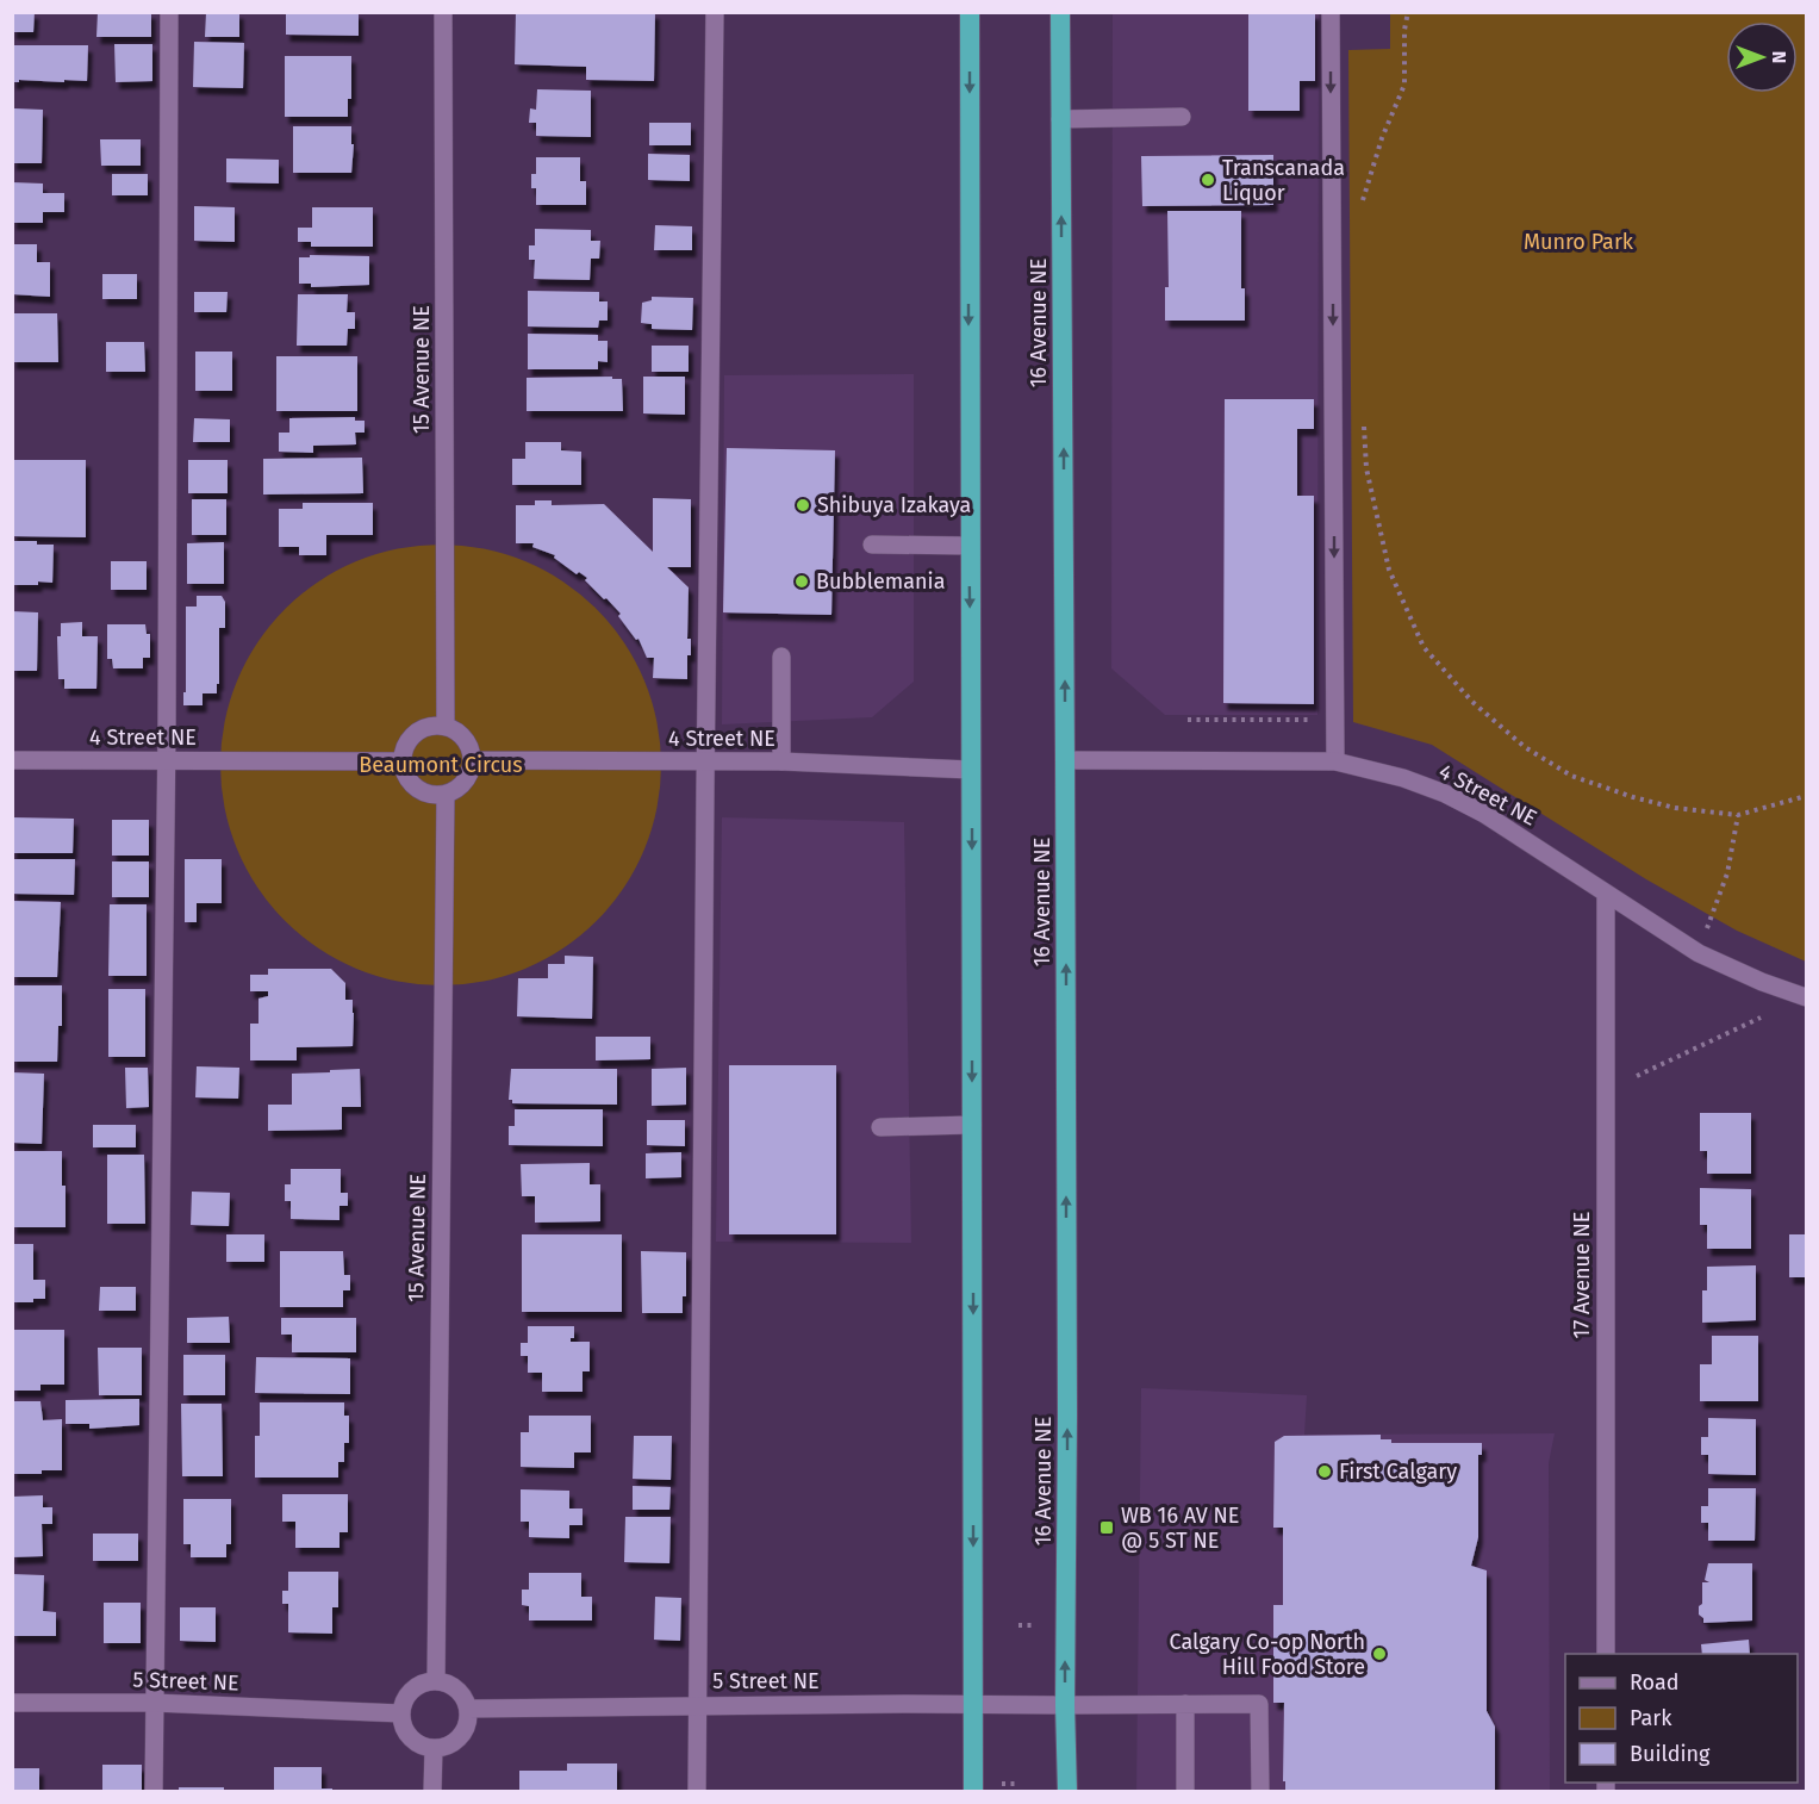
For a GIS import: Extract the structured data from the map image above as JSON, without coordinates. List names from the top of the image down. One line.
{"streets":{"highway":["16 Avenue NE"],"street":["15 Avenue NE","4 Street NE","17 Avenue NE","5 Street NE"]},"crossings":[["16 Avenue NE","4 Street NE"],["16 Avenue NE","5 Street NE"],["15 Avenue NE","4 Street NE"],["15 Avenue NE","5 Street NE"],["4 Street NE","17 Avenue NE"]],"parks":["Munro Park","Beaumont Circus"],"places":{"other":["Transcanada Liquor","Shibuya Izakaya","Bubblemania","First Calgary","Calgary Co-op North Hill Food Store"],"transit":["WB 16 AV NE @ 5 ST NE"]},"legend":["Road","Park","Building"],"north":"right"}
